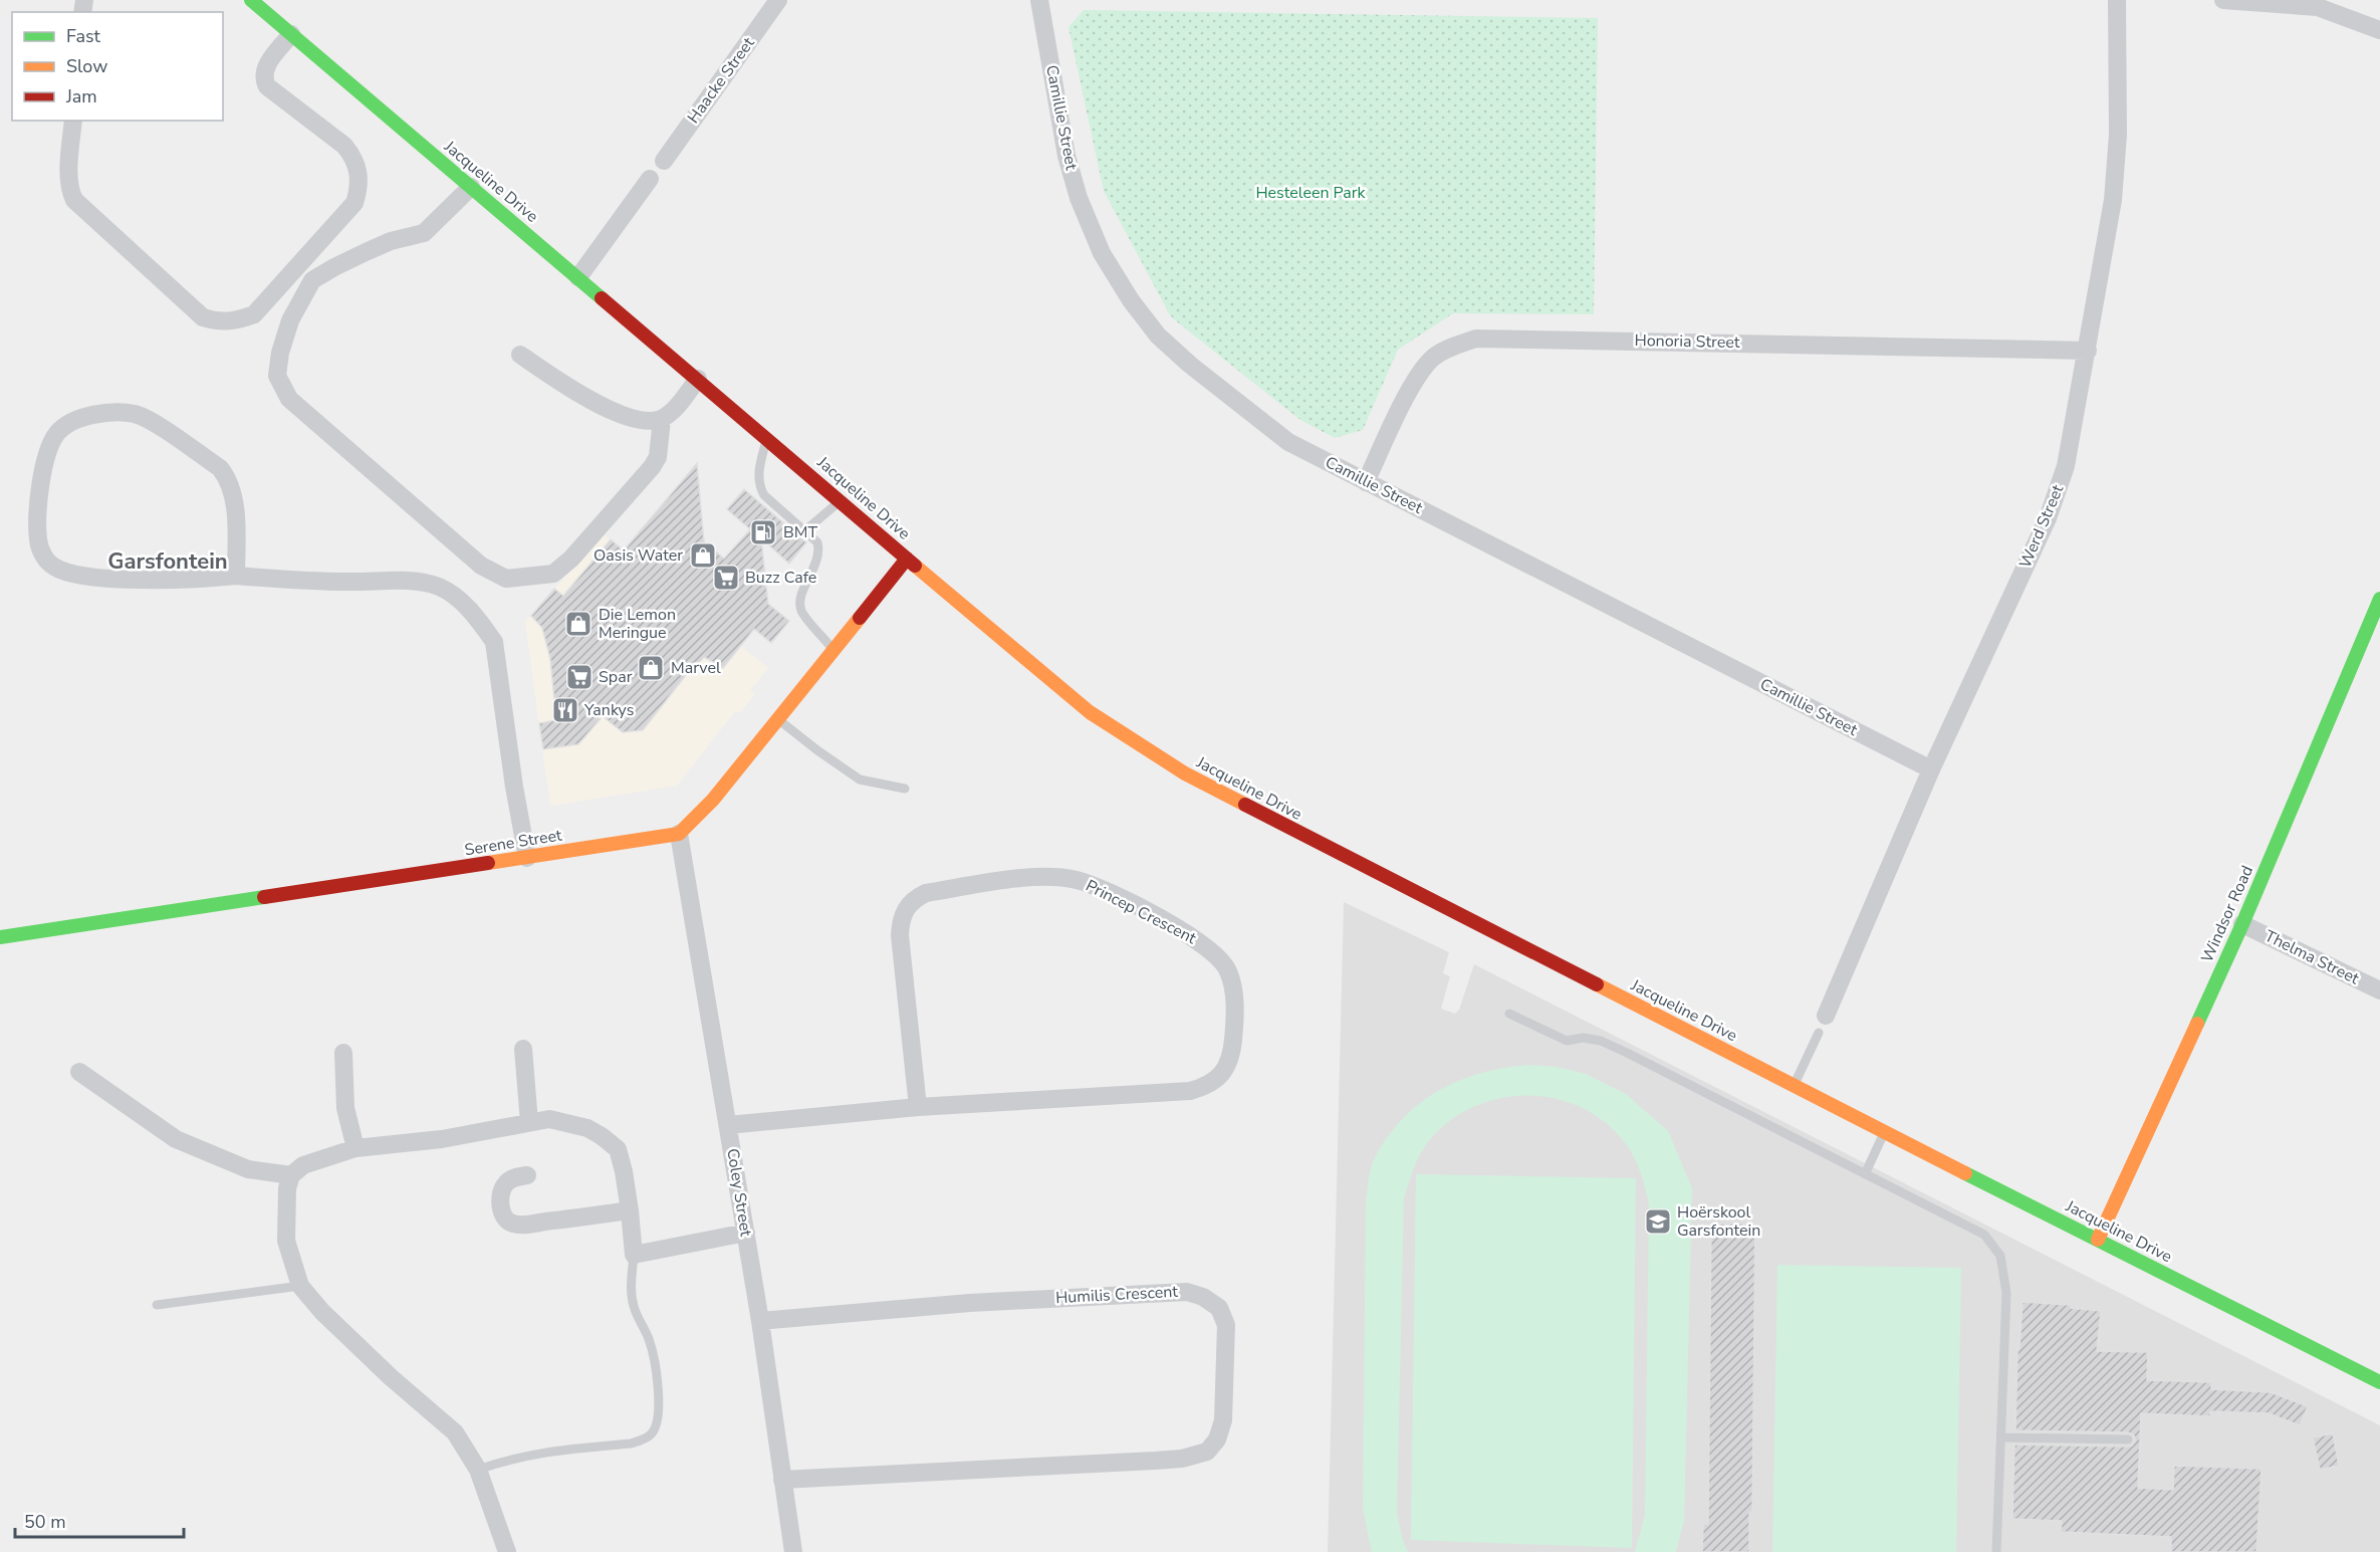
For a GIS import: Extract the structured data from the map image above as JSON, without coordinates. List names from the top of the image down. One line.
{"streets":{"street":["Haacke Street","Camillie Street","Jacqueline Drive","Honoria Street","Werd Street","Serene Street","Princep Crescent","Windsor Road","Thelma Street","Coley Street","Humilis Crescent"]},"crossings":[["Camillie Street","Honoria Street"],["Camillie Street","Werd Street"],["Jacqueline Drive","Windsor Road"],["Honoria Street","Werd Street"],["Serene Street","Coley Street"],["Princep Crescent","Coley Street"],["Windsor Road","Thelma Street"],["Coley Street","Humilis Crescent"]],"districts":["Garsfontein"],"parks":["Hesteleen Park"],"places":{"fuel station":["BMT"],"shop":["Oasis Water","Die Lemon Meringue","Marvel"],"supermarket":["Buzz Cafe","Spar"],"restaurant":["Yankys"],"school or university":["Hoërskool Garsfontein"]},"legend":["Fast","Slow","Jam"],"scale_bar":"50 m"}
